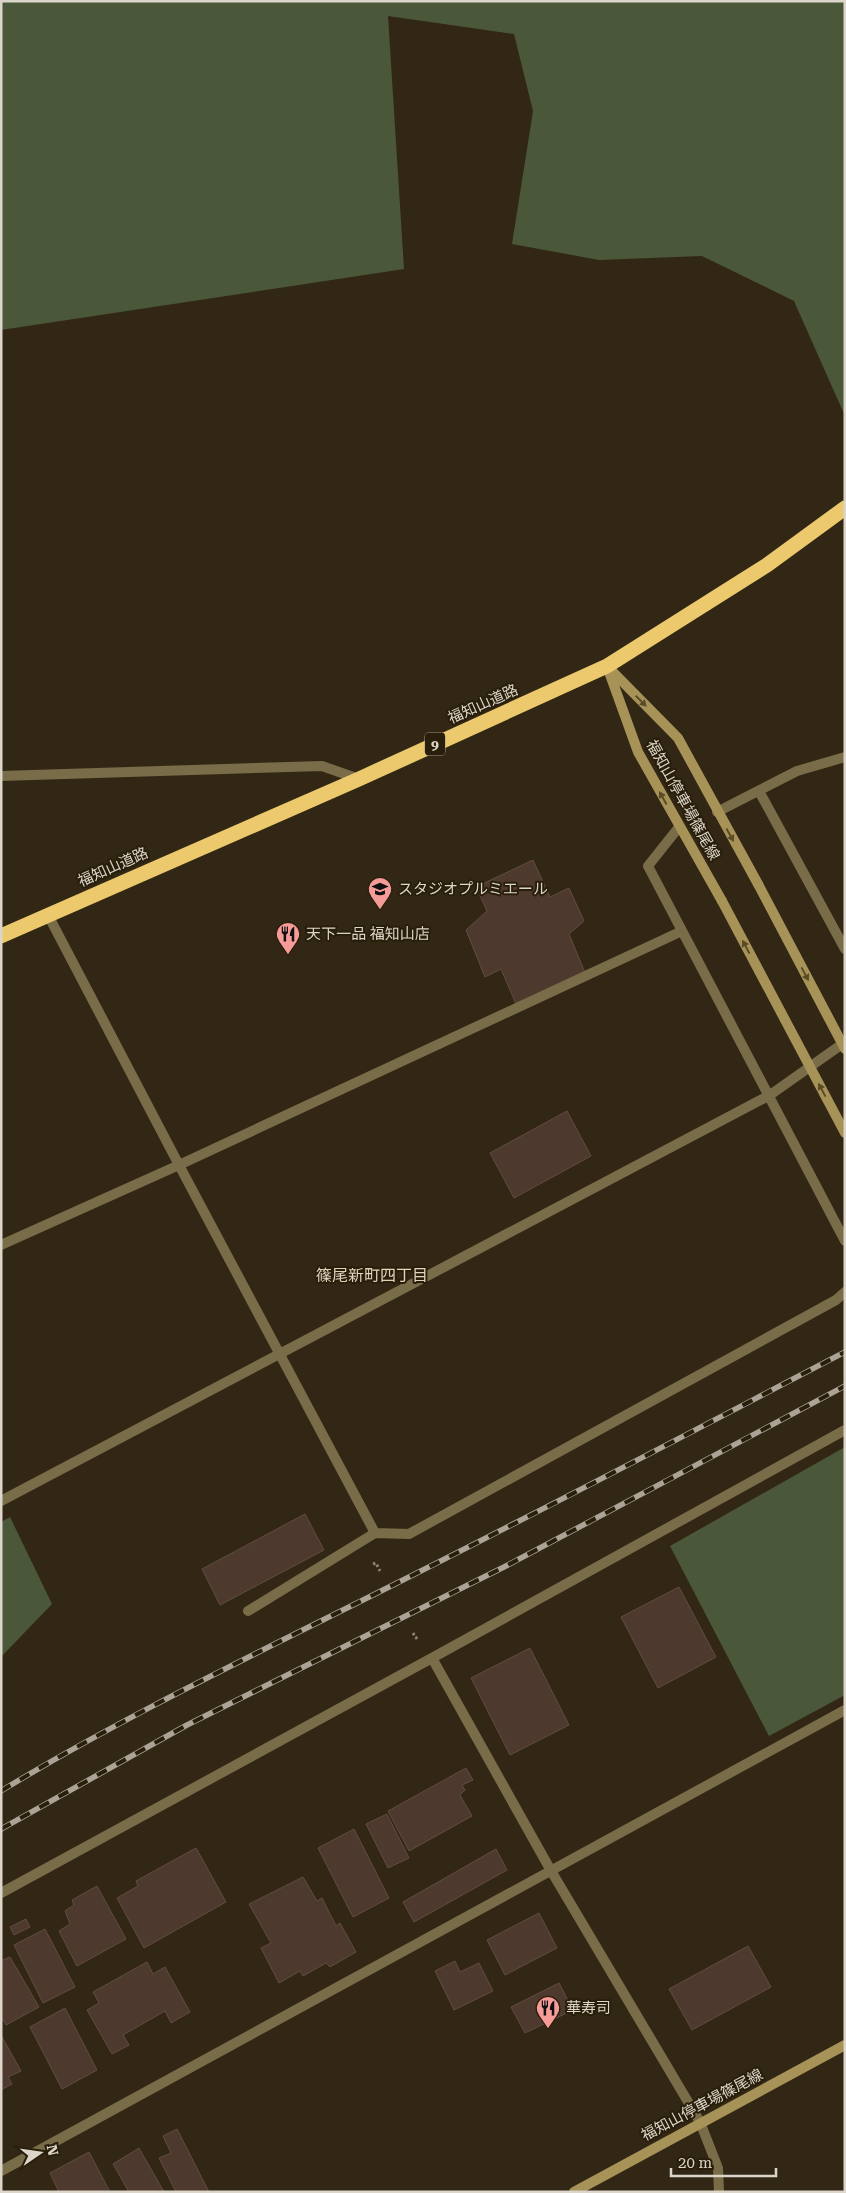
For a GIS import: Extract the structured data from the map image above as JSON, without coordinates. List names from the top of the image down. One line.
{"streets":{"highway":["福知山道路","9"],"main road":["福知山停車場篠尾線"]},"crossings":[["福知山道路","福知山停車場篠尾線"]],"districts":["篠尾新町四丁目"],"places":{"school or university":["スタジオプルミエール"],"restaurant":["天下一品 福知山店","華寿司"]},"scale_bar":"20 m","north":"right"}
